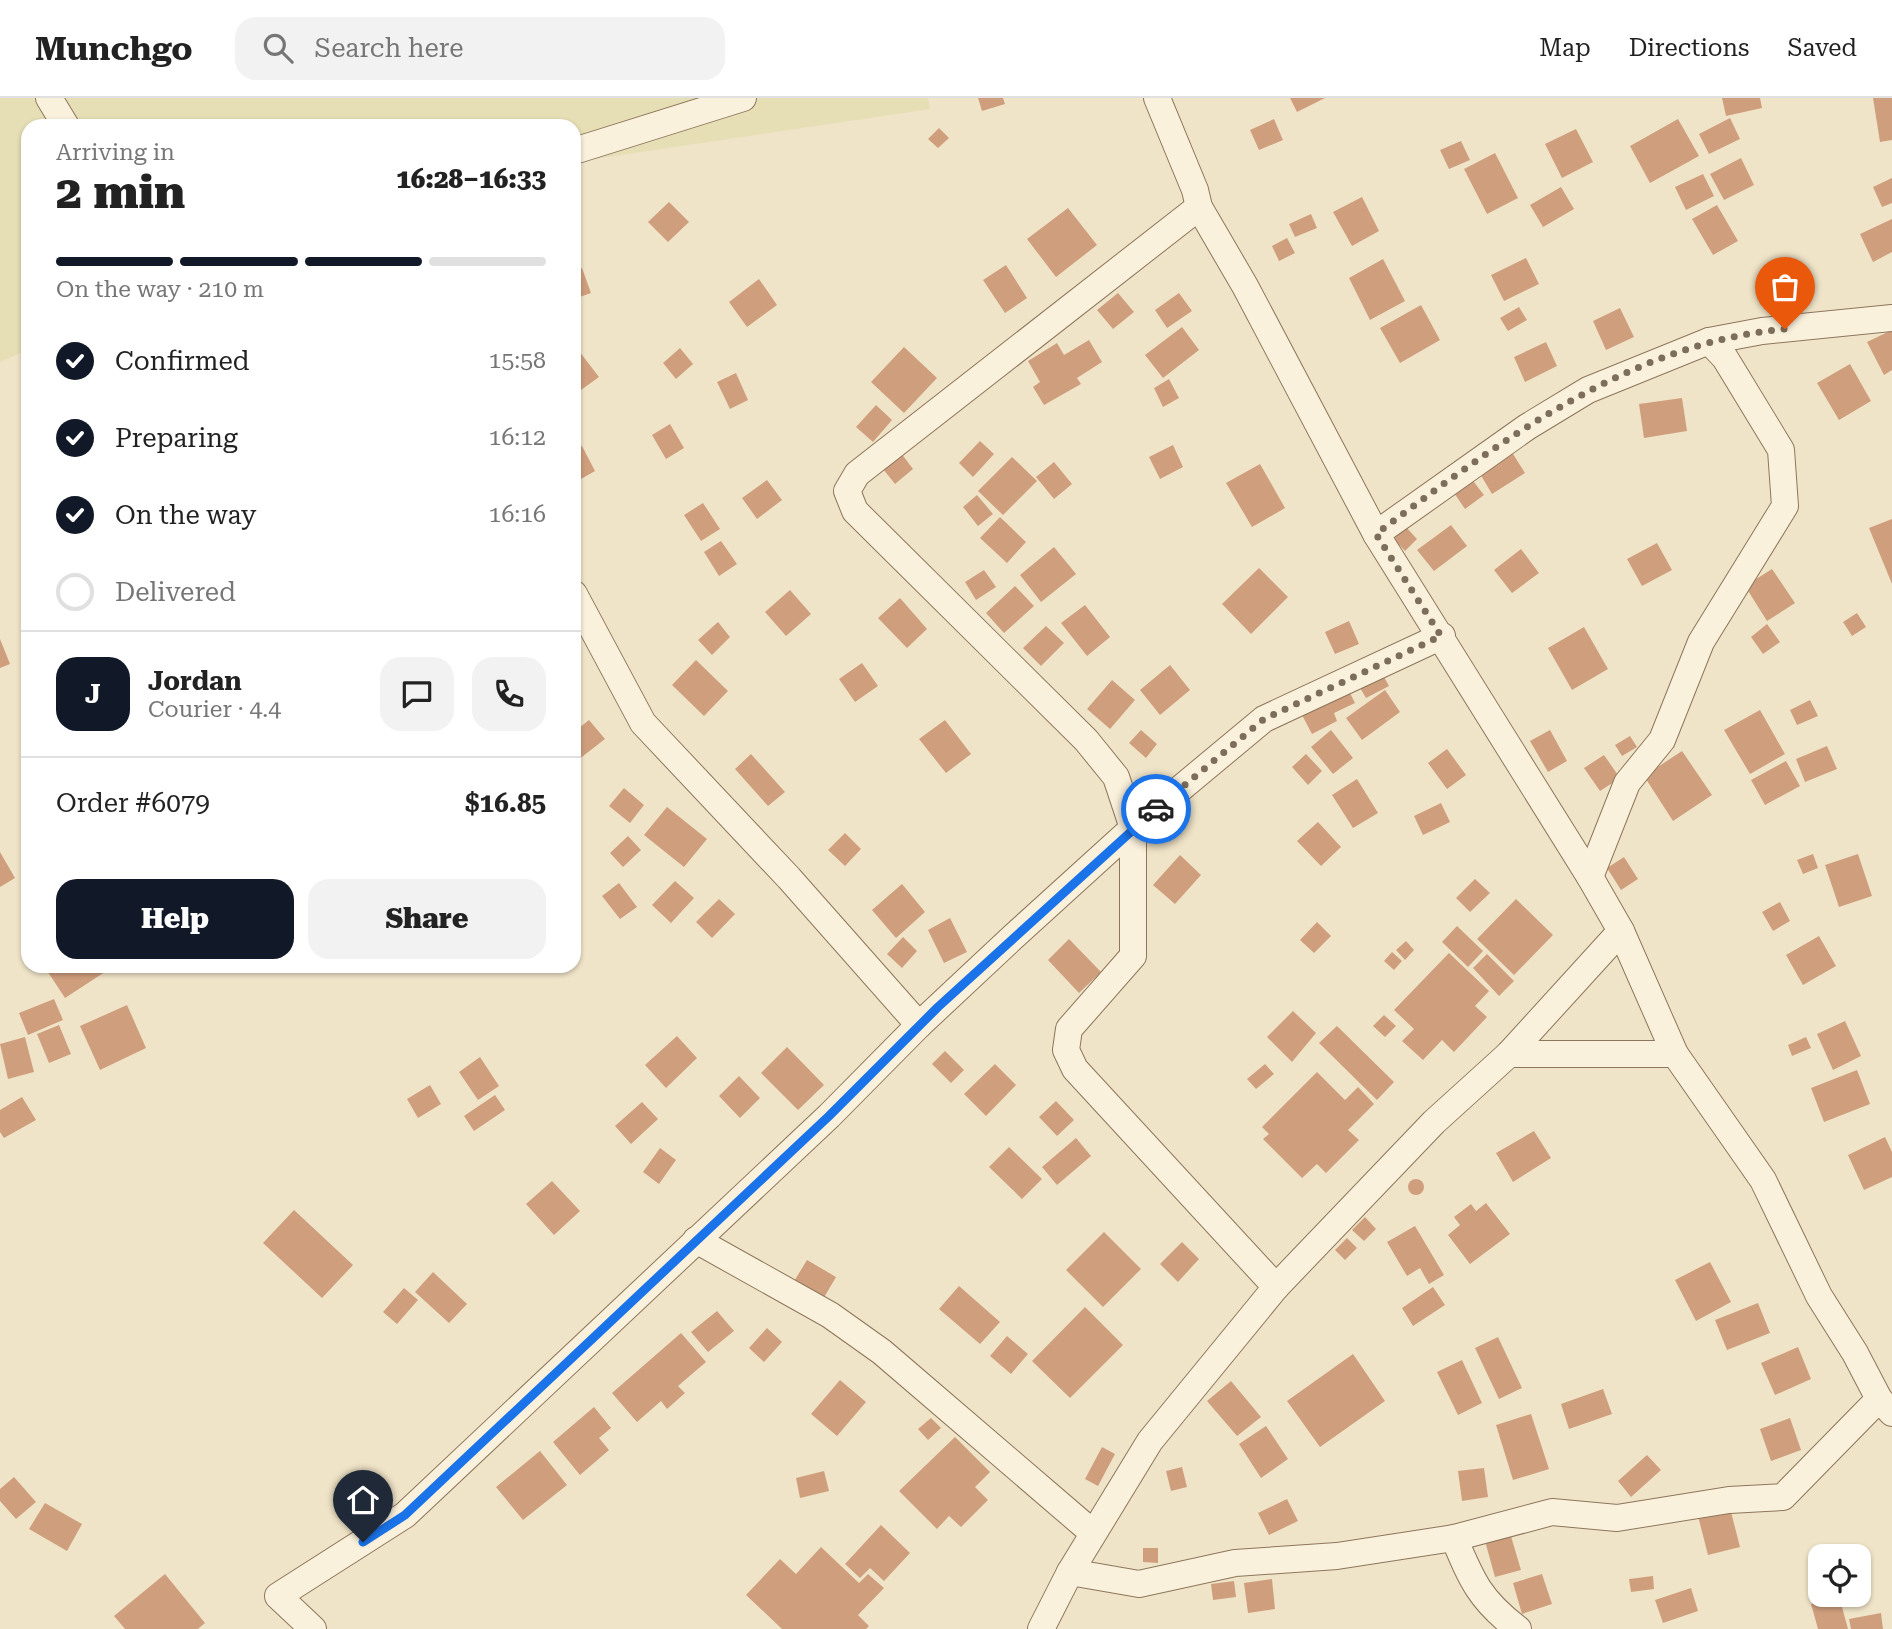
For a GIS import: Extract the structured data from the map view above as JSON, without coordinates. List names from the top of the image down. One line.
{"page":{"header":"Munchgo","search":"Search here","nav":["Map","Directions","Saved"],"heading":["2 min","Arriving in","16:28–16:33"],"panel":["Jordan","Courier · 4.4","Order #6079","$16.85"],"bar":"On the way · 210 m","list":[["Confirmed","15:58"],["Preparing","16:12"],["On the way","16:16"],"Delivered"],"round":"J","buttons":["Help","Share"]}}
